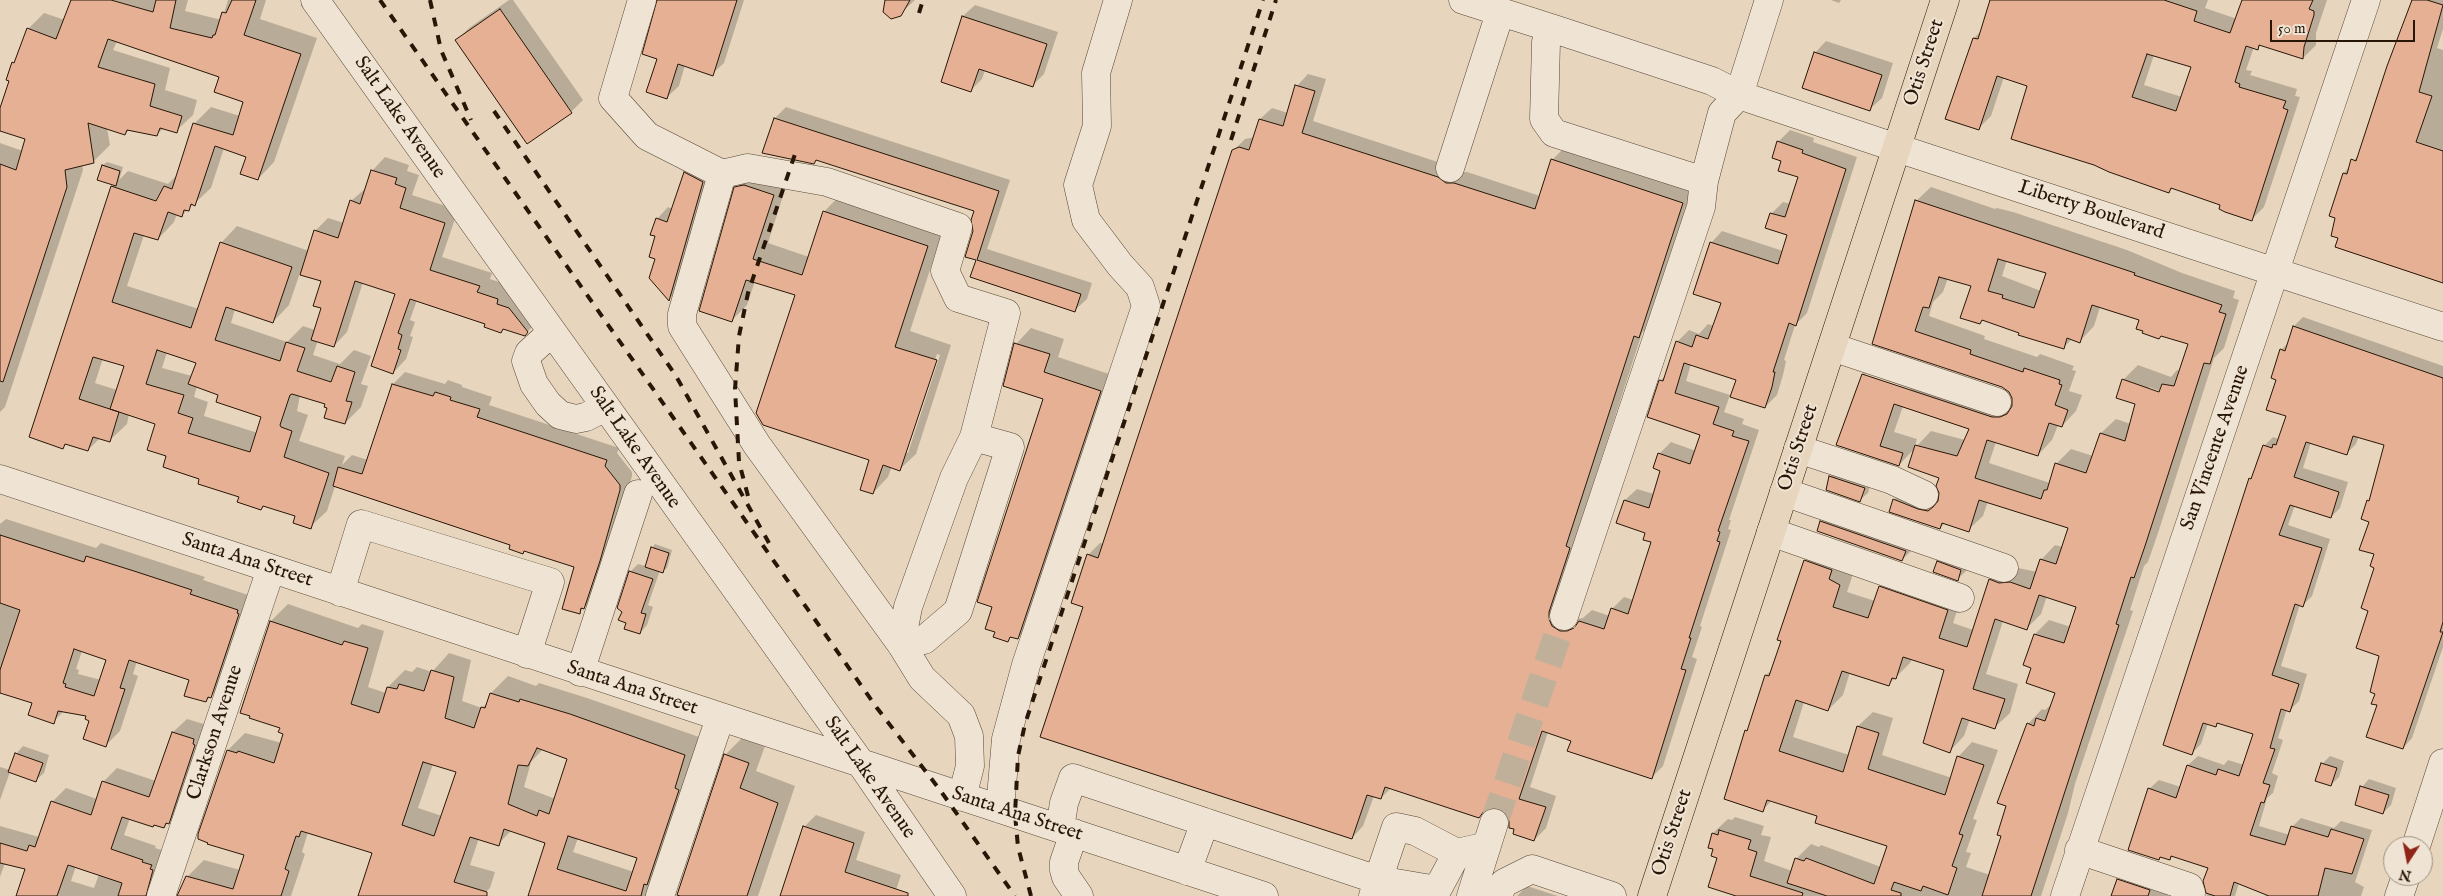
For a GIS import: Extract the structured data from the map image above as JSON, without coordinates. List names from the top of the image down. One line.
{"streets":{"main road":["Otis Street"],"street":["Salt Lake Avenue","Liberty Boulevard","San Vincente Avenue","Santa Ana Street","Clarkson Avenue"]},"crossings":[["Otis Street","Liberty Boulevard"],["Salt Lake Avenue","Santa Ana Street"],["Liberty Boulevard","San Vincente Avenue"],["Santa Ana Street","Clarkson Avenue"]],"scale_bar":"50 m","north":"bottom"}
